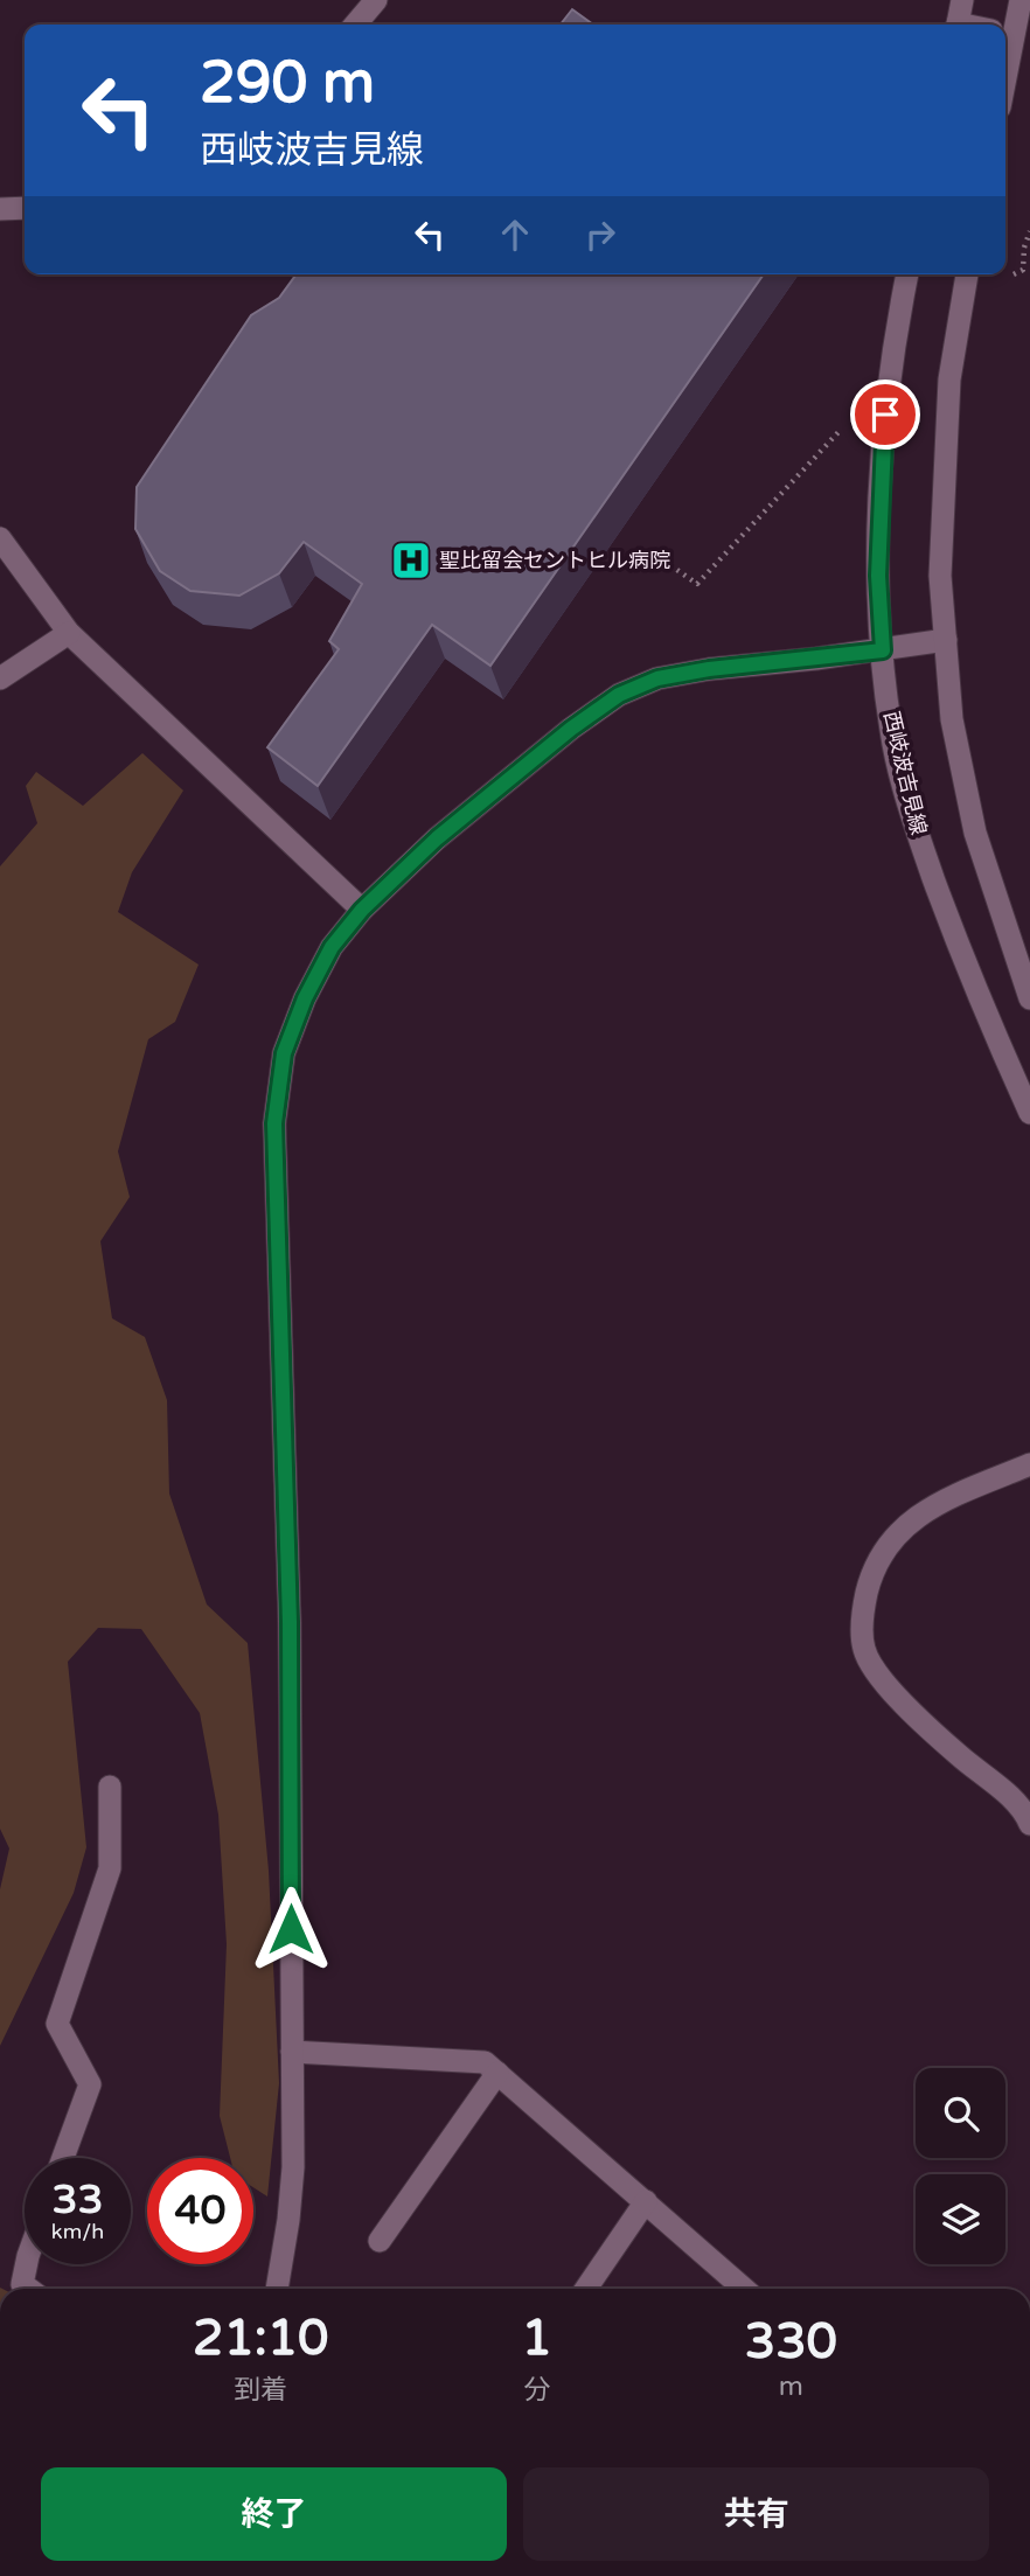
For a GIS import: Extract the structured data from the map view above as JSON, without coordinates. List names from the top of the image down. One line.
{"streets":{"street":["西岐波吉見線"]},"places":{"hospital":["聖比留会セントヒル病院"]},"page":{"turn":["290 m","西岐波吉見線"],"speed":"33 km/h","limit":"40","eta":["21:10","到着","1","分","330","m"],"buttons":["終了","共有"]}}
